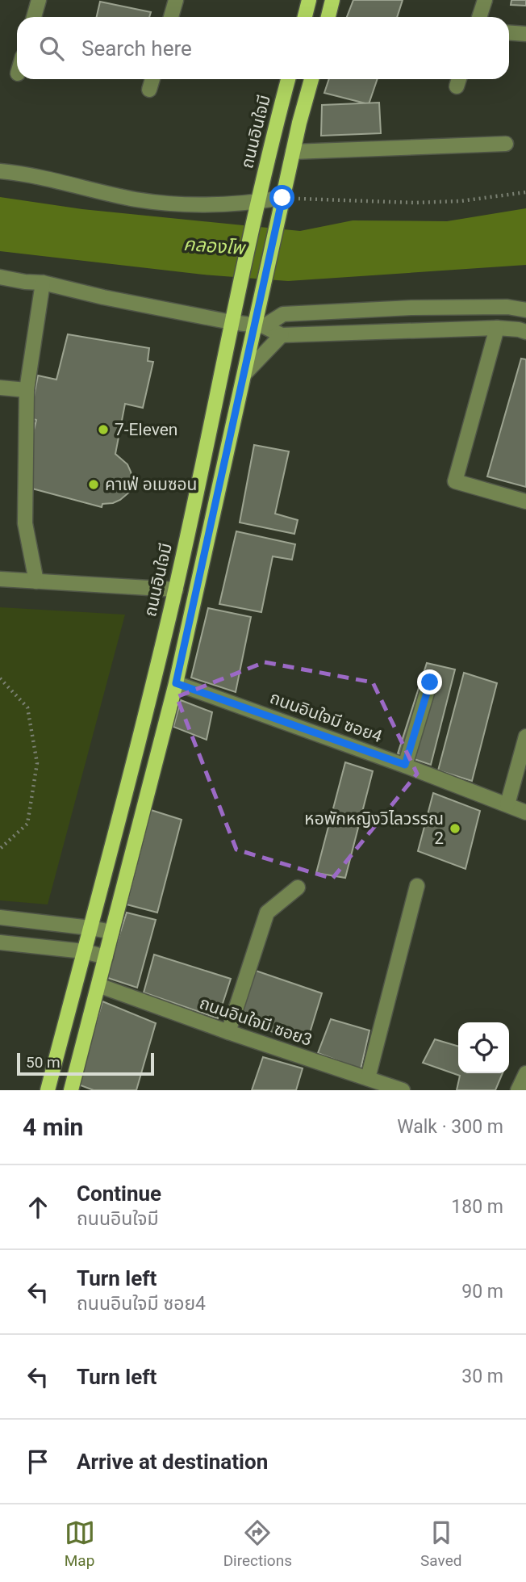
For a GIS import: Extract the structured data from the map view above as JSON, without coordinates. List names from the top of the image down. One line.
{"streets":{"main road":["ถนนอินใจมี"],"street":["ถนนอินใจมี ซอย4","ถนนอินใจมี ซอย3"]},"water":["คลองโพ"],"places":["7-Eleven","คาเฟ่ อเมซอน","หอพักหญิงวิไลวรรณ 2"],"scale_bar":"50 m","page":{"search":"Search here","scale":"50 m","heading":["4 min","Walk · 300 m"],"list":[["Continue","ถนนอินใจมี","180 m"],["Turn left","ถนนอินใจมี ซอย4","90 m"],["Turn left","30 m"],"Arrive at destination"],"nav":["Map","Directions","Saved"]}}
